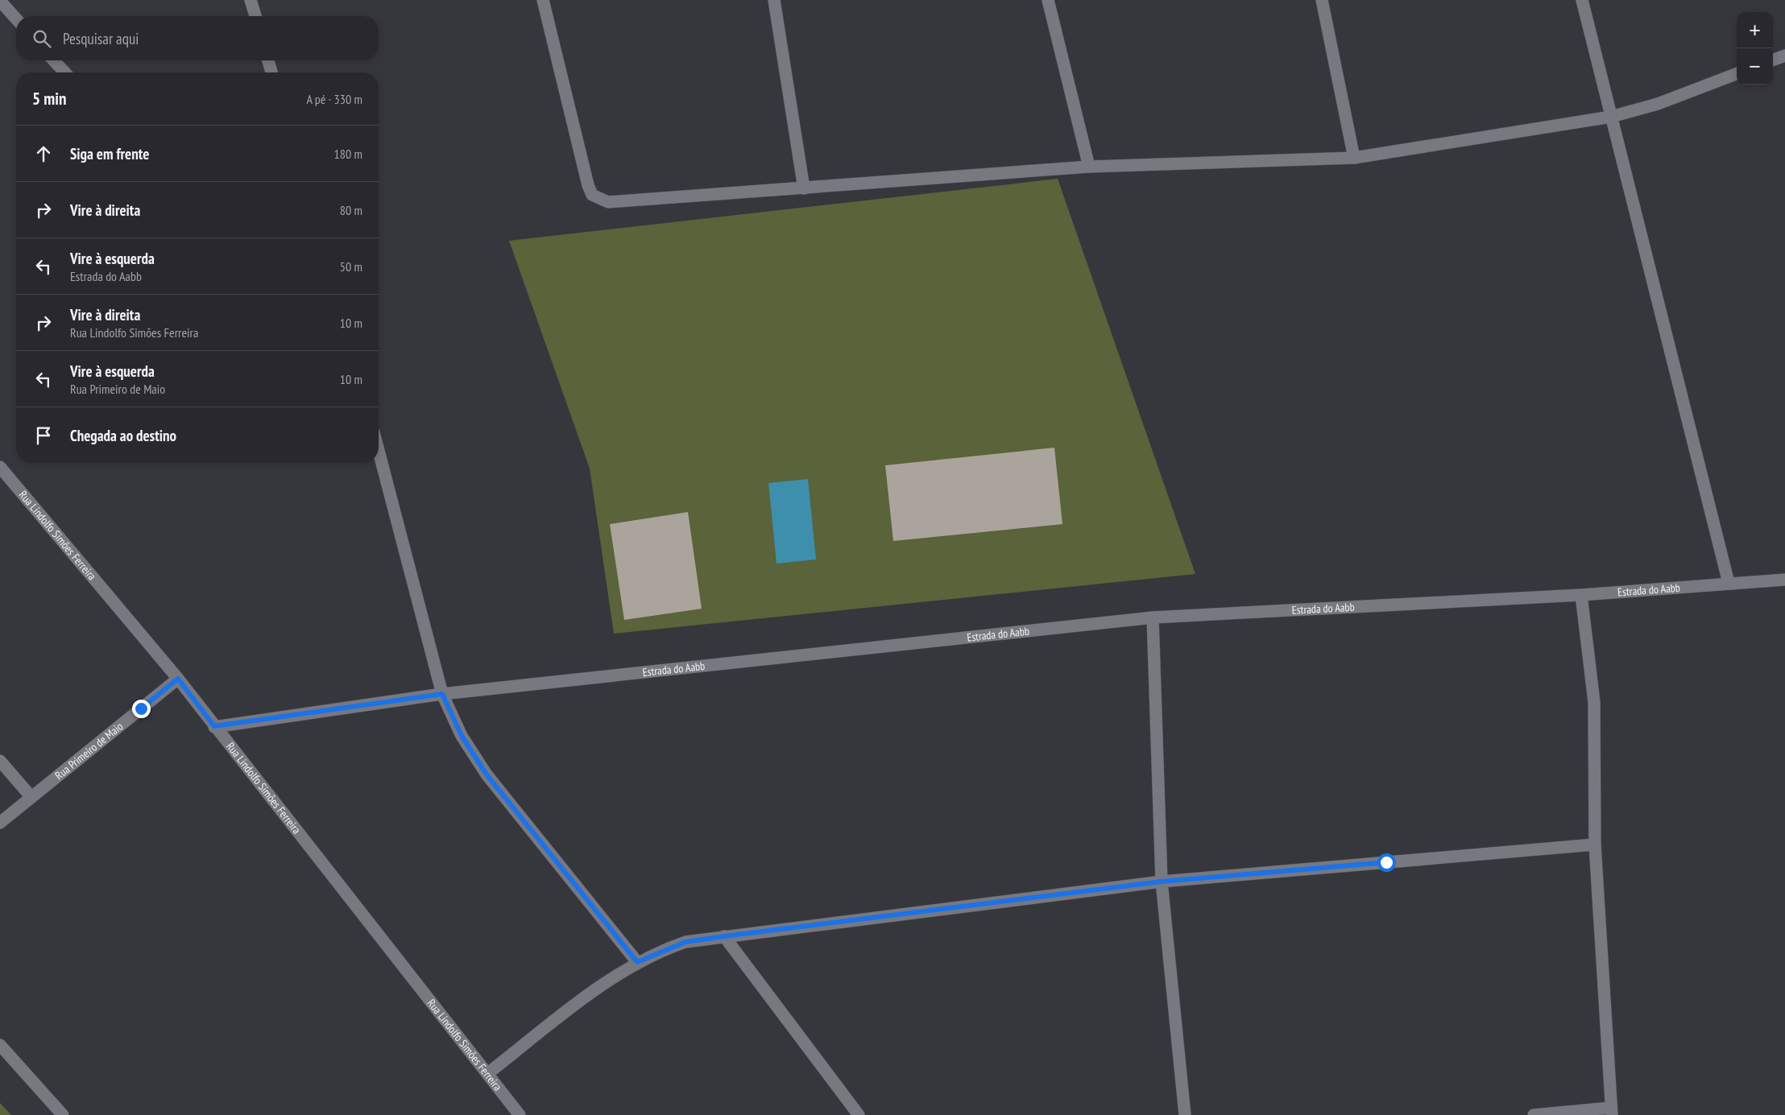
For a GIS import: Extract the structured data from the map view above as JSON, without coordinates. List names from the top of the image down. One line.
{"streets":{"street":["Rua Lindolfo Simões Ferreira","Estrada do Aabb","Rua Primeiro de Maio"]},"crossings":[["Rua Lindolfo Simões Ferreira","Estrada do Aabb"],["Rua Lindolfo Simões Ferreira","Rua Primeiro de Maio"]],"page":{"map_buttons":["+","−"],"search":"Pesquisar aqui","heading":["5 min","A pé · 330 m"],"list":[["Siga em frente","180 m"],["Vire à direita","80 m"],["Vire à esquerda","Estrada do Aabb","50 m"],["Vire à direita","Rua Lindolfo Simões Ferreira","10 m"],["Vire à esquerda","Rua Primeiro de Maio","10 m"],"Chegada ao destino"]}}
